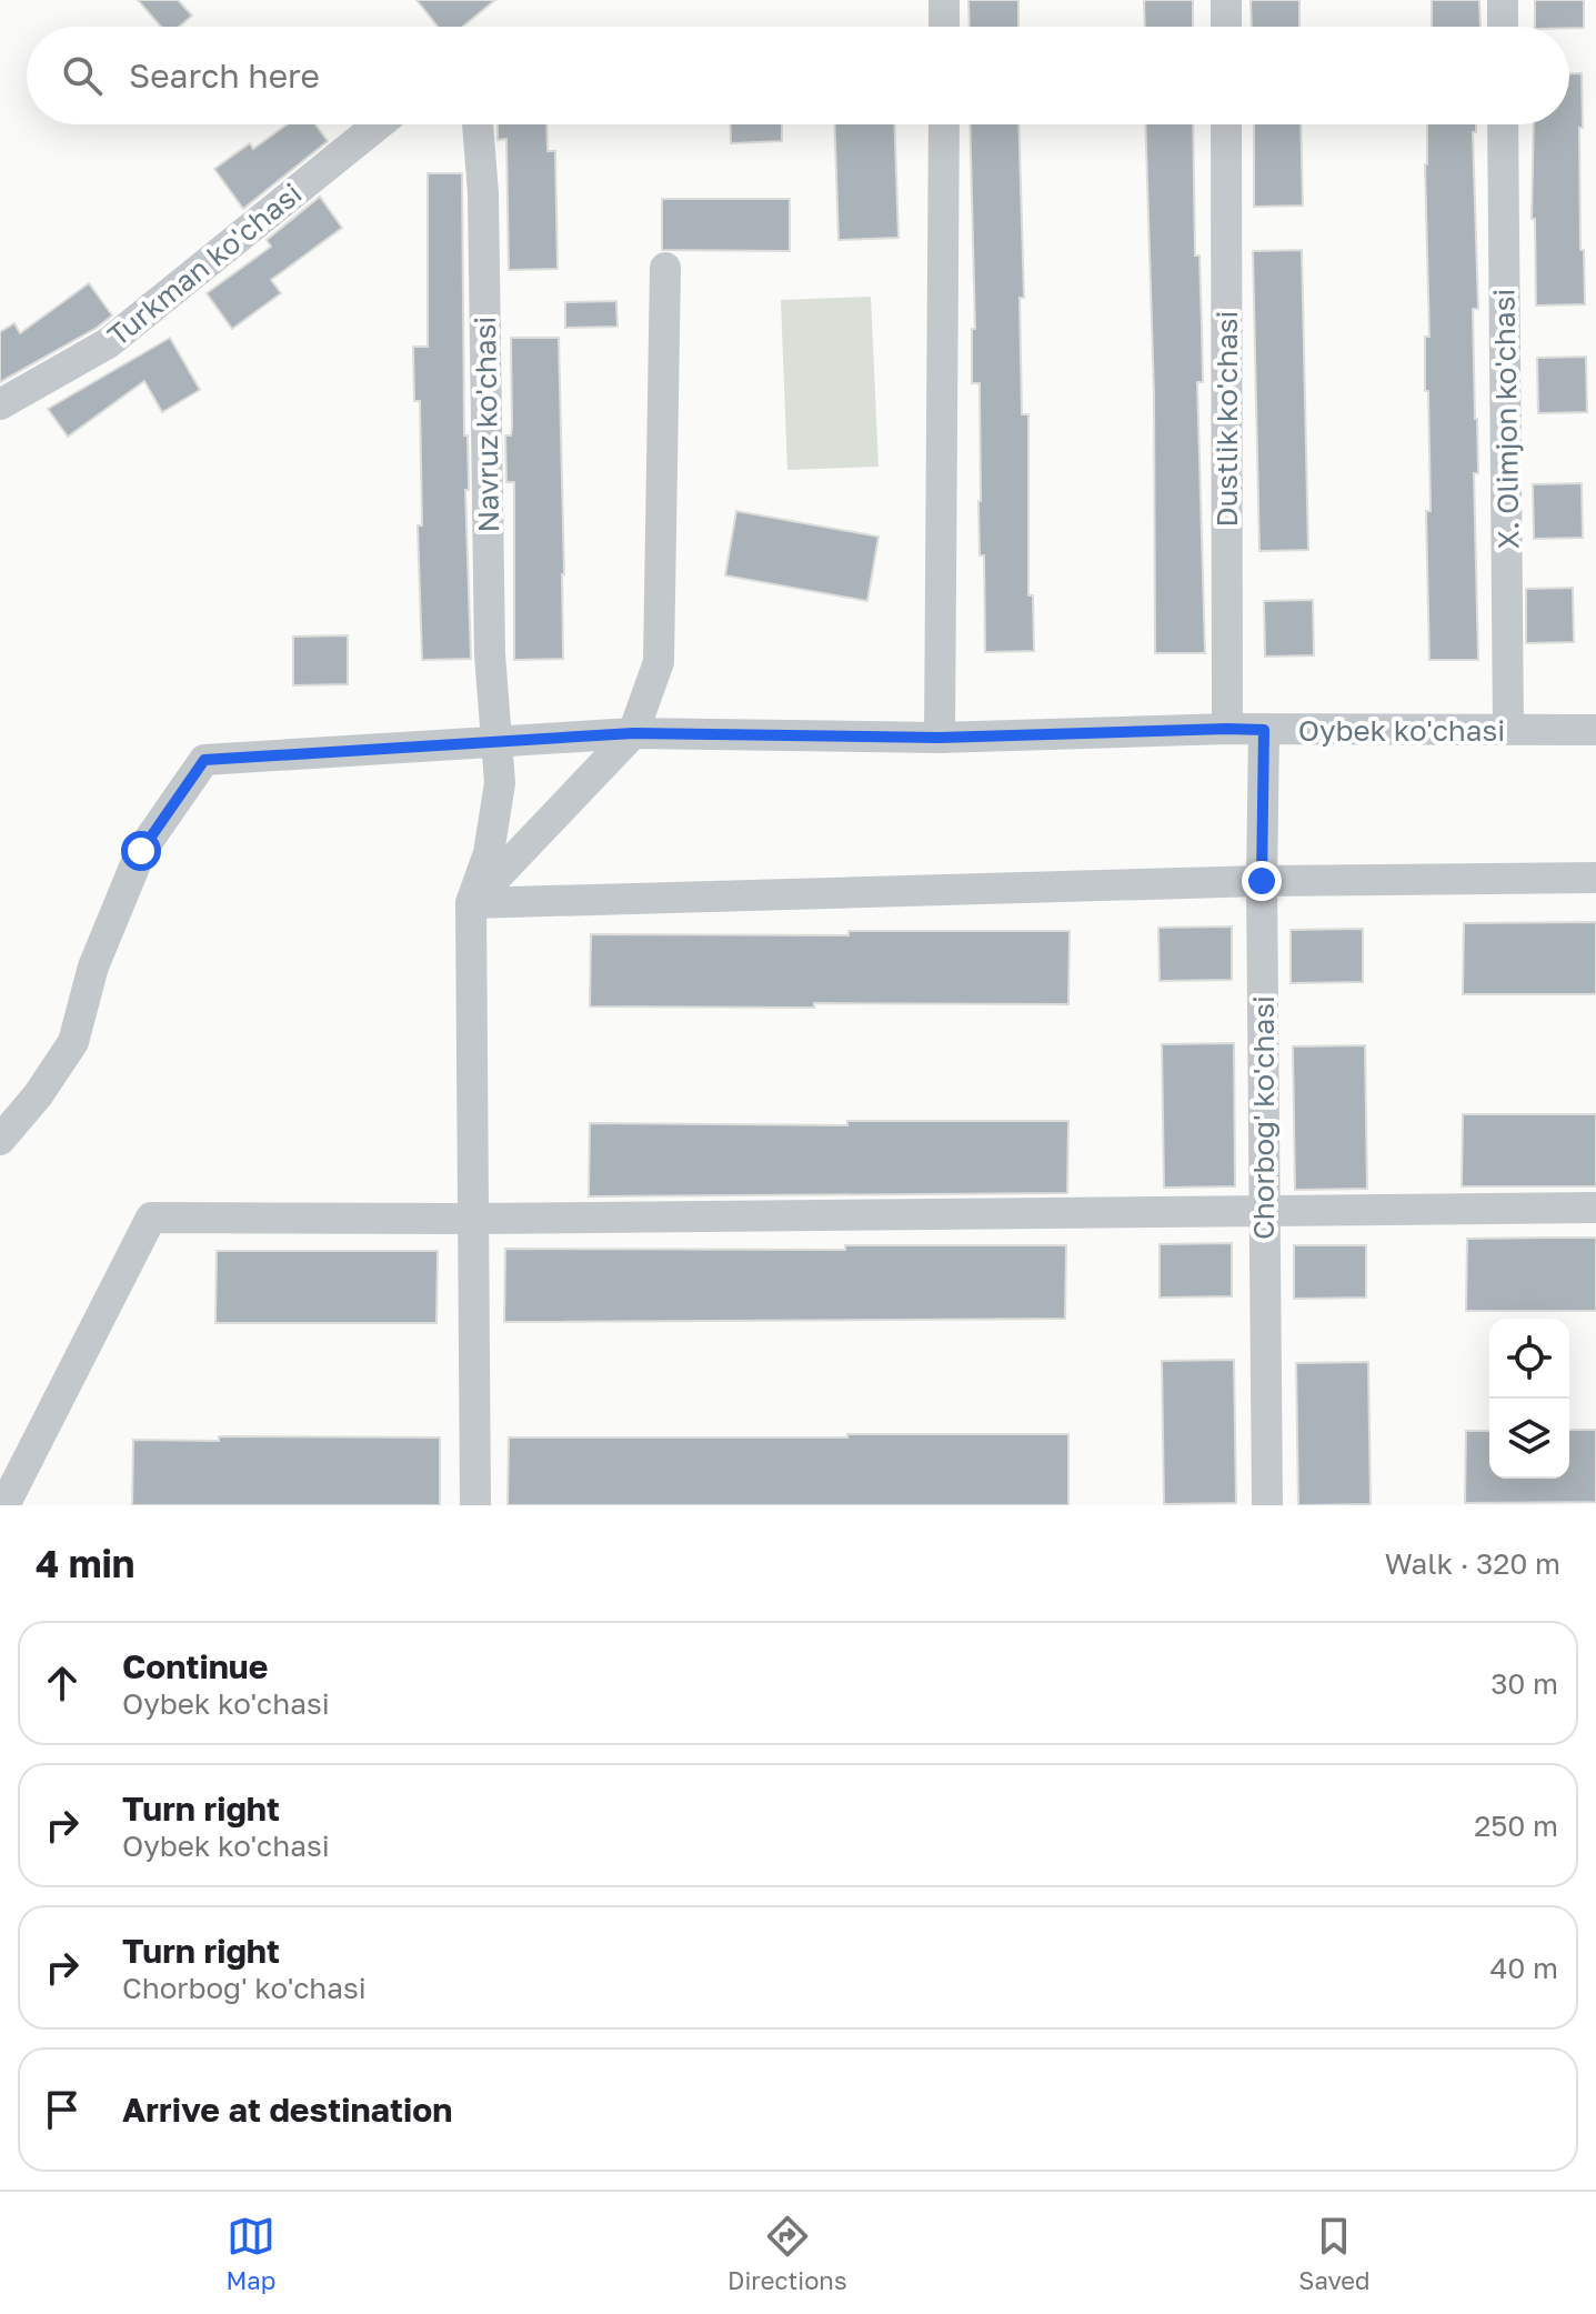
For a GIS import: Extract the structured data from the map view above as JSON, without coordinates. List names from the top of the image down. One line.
{"streets":{"street":["Turkman ko'chasi","Dustlik ko'chasi","X. Olimjon ko'chasi","Navruz ko'chasi","Oybek ko'chasi","Chorbog' ko'chasi"]},"crossings":[["Dustlik ko'chasi","Oybek ko'chasi"],["X. Olimjon ko'chasi","Oybek ko'chasi"],["Navruz ko'chasi","Oybek ko'chasi"],["Oybek ko'chasi","Chorbog' ko'chasi"]],"page":{"search":"Search here","heading":["4 min","Walk · 320 m"],"list":[["Continue","Oybek ko'chasi","30 m"],["Turn right","Oybek ko'chasi","250 m"],["Turn right","Chorbog' ko'chasi","40 m"],"Arrive at destination"],"nav":["Map","Directions","Saved"]}}
